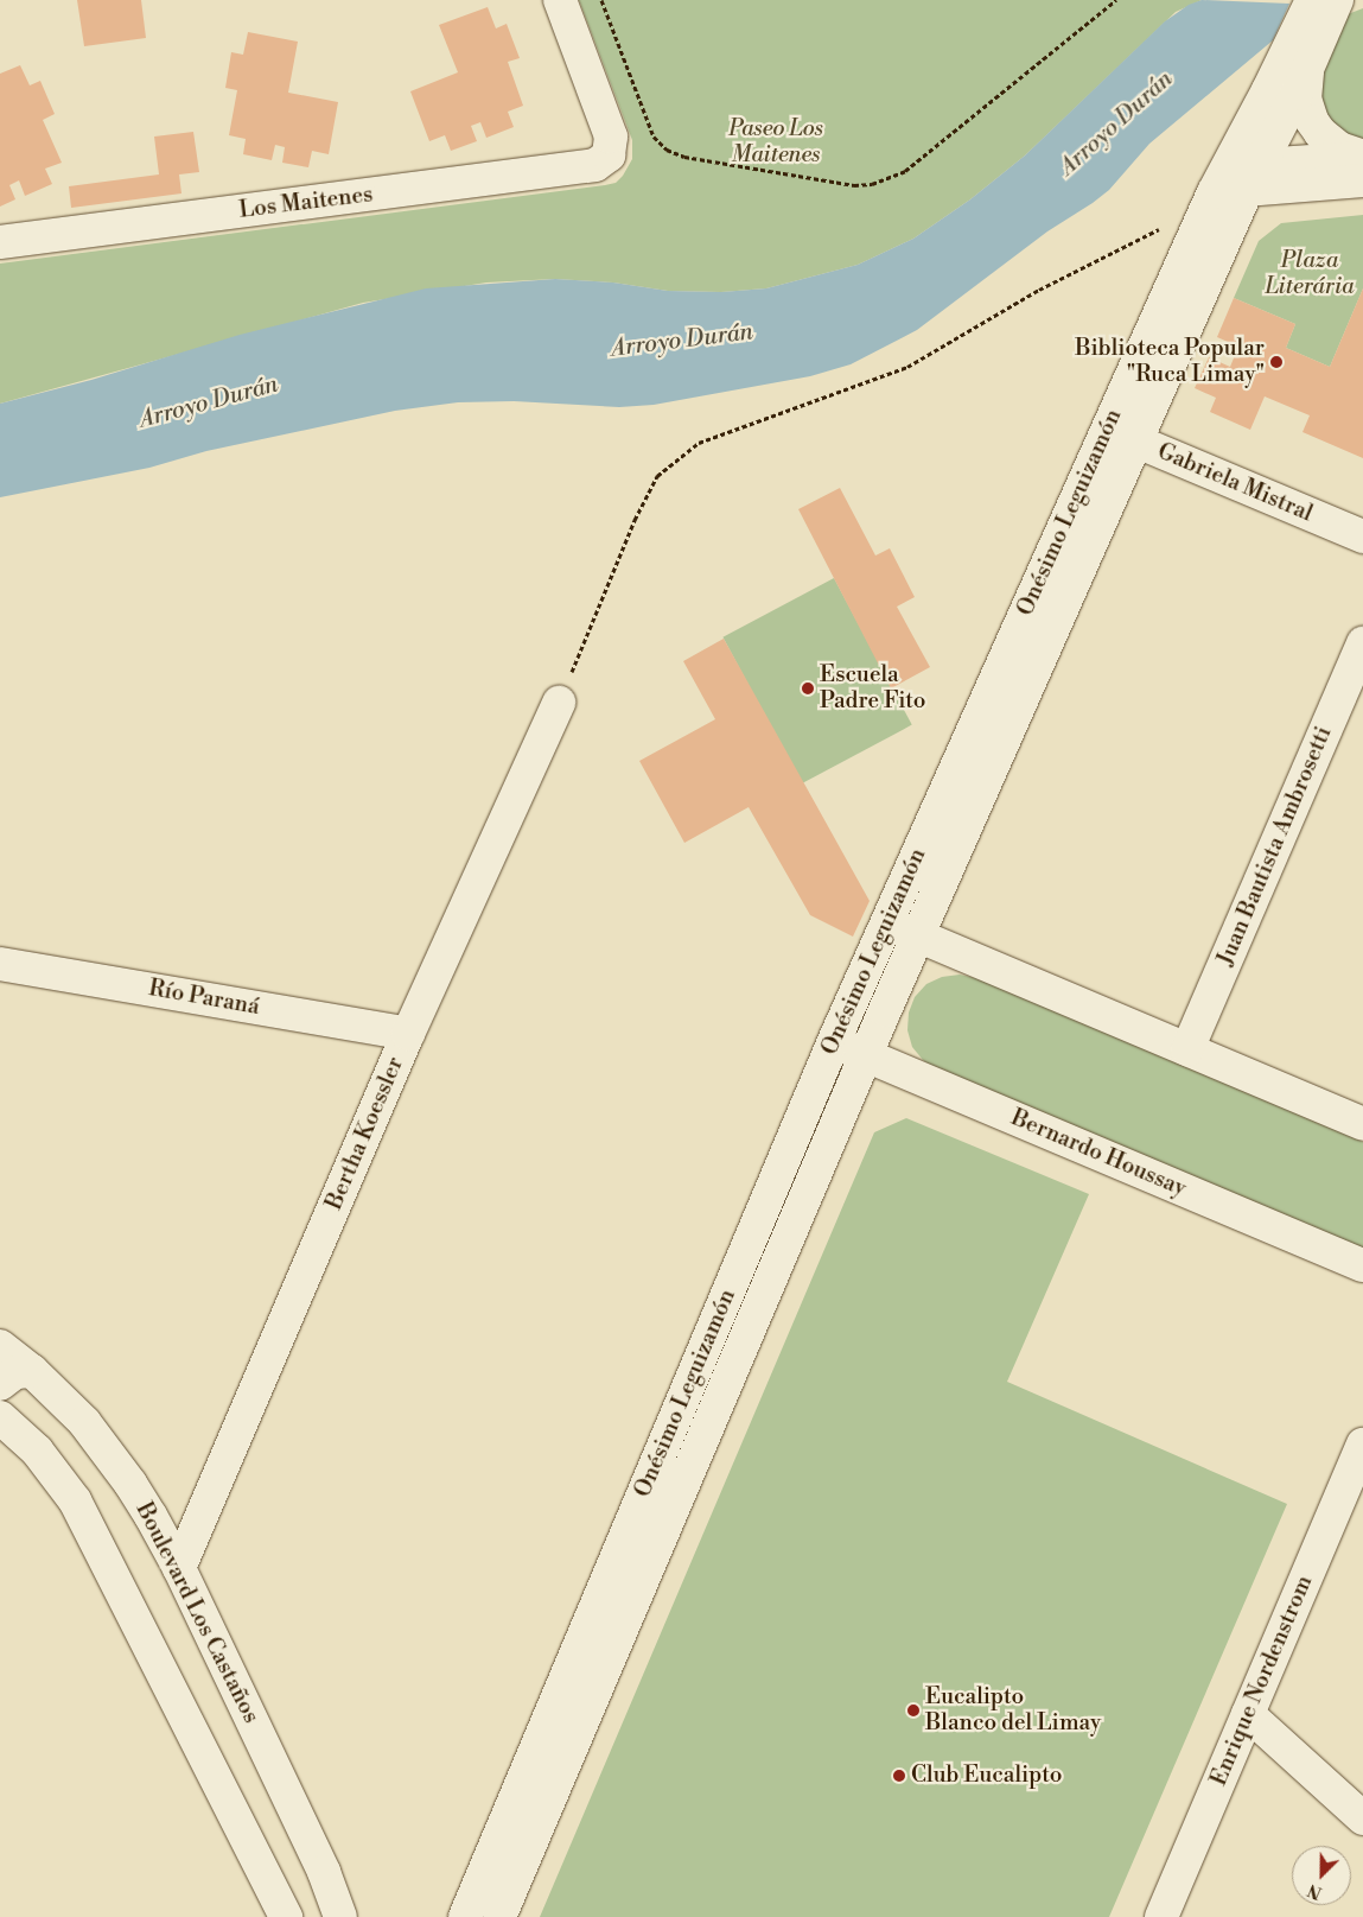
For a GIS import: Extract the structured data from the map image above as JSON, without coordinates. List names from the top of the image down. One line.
{"streets":{"street":["Los Maitenes","Gabriela Mistral","Onésimo Leguizamón","Juan Bautista Ambrosetti","Río Paraná","Bertha Koessler","Bernardo Houssay","Boulevard Los Castaños","Enrique Nordenstrom"]},"crossings":[["Gabriela Mistral","Onésimo Leguizamón"],["Onésimo Leguizamón","Bernardo Houssay"],["Río Paraná","Bertha Koessler"],["Bertha Koessler","Boulevard Los Castaños"]],"water":["Arroyo Durán"],"parks":["Paseo Los Maitenes","Plaza Literária"],"places":["Biblioteca Popular \"Ruca Limay\"","Escuela Padre Fito","Eucalipto Blanco del Limay","Club Eucalipto"],"north":"bottom left"}
